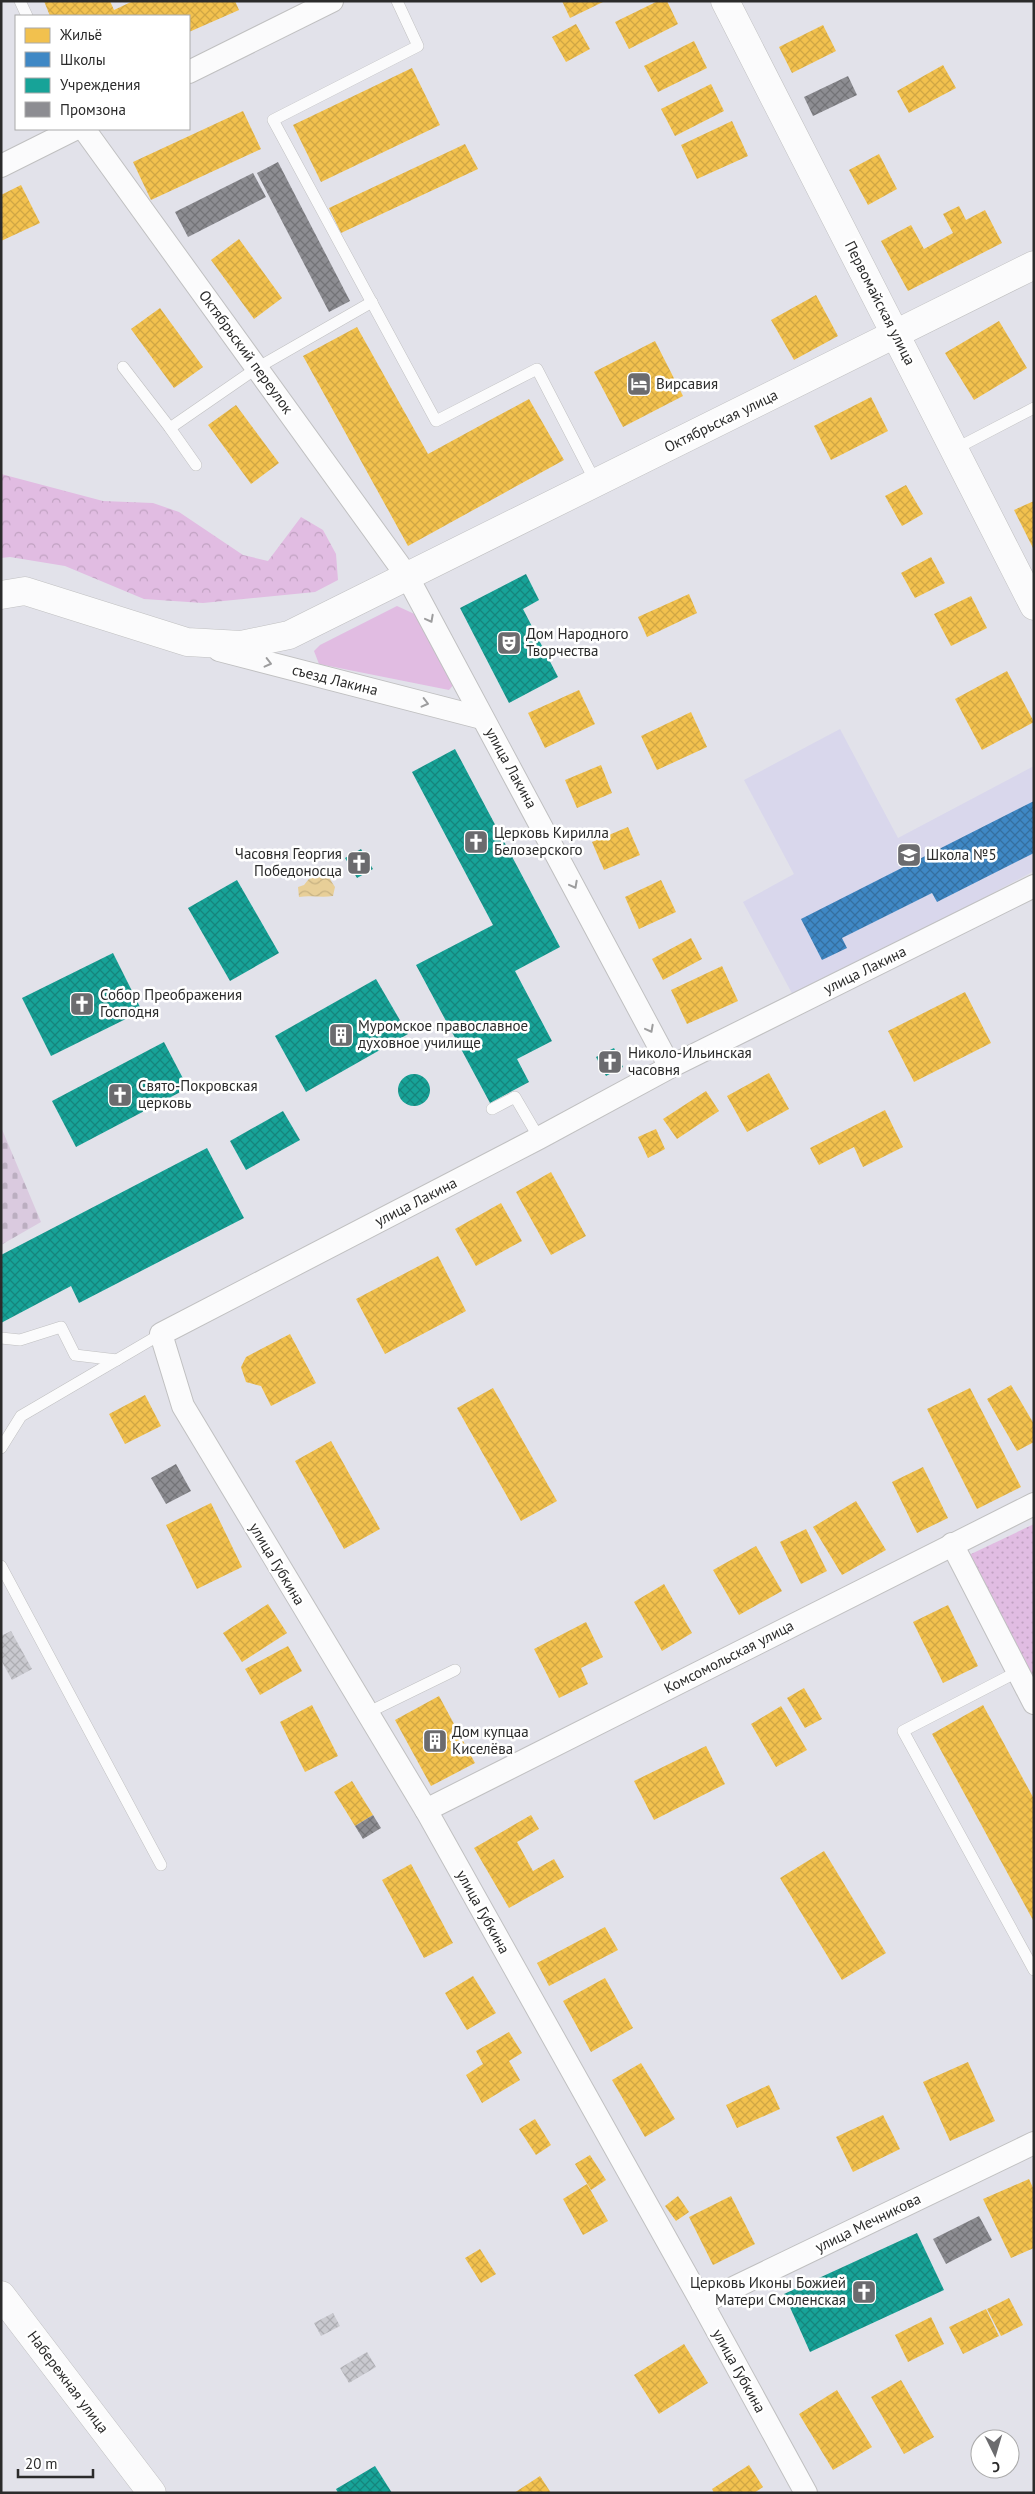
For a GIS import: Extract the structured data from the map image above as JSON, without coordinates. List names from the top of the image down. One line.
{"streets":{"street":["Первомайская улица","Октябрьский переулок","Октябрьская улица","съезд Лакина","улица Лакина","улица Губкина","Комсомольская улица","улица Мечникова","Набережная улица"]},"crossings":[["Первомайская улица","Октябрьская улица"],["Октябрьский переулок","Октябрьская улица"],["Октябрьский переулок","съезд Лакина"],["Октябрьский переулок","улица Лакина"],["Октябрьская улица","съезд Лакина"],["Октябрьская улица","улица Лакина"],["съезд Лакина","улица Лакина"],["улица Лакина","улица Губкина"],["улица Губкина","Комсомольская улица"],["улица Губкина","улица Мечникова"]],"one_way":["съезд Лакина","улица Лакина"],"places":{"hotel":["Вирсавия"],"theatre":["Дом Народного Творчества"],"church":["Церковь Кирилла Белозерского","Часовня Георгия Победоносца","Собор Преображения Господня","Николо-Ильинская часовня","Свято-Покровская церковь","Церковь Иконы Божией Матери Смоленская"],"school or university":["Школа №5"],"building":["Муромское православное духовное училище","Дом купцаа Киселёва"]},"legend":["Жильё","Школы","Учреждения","Промзона"],"scale_bar":"20 m","north":"bottom"}
